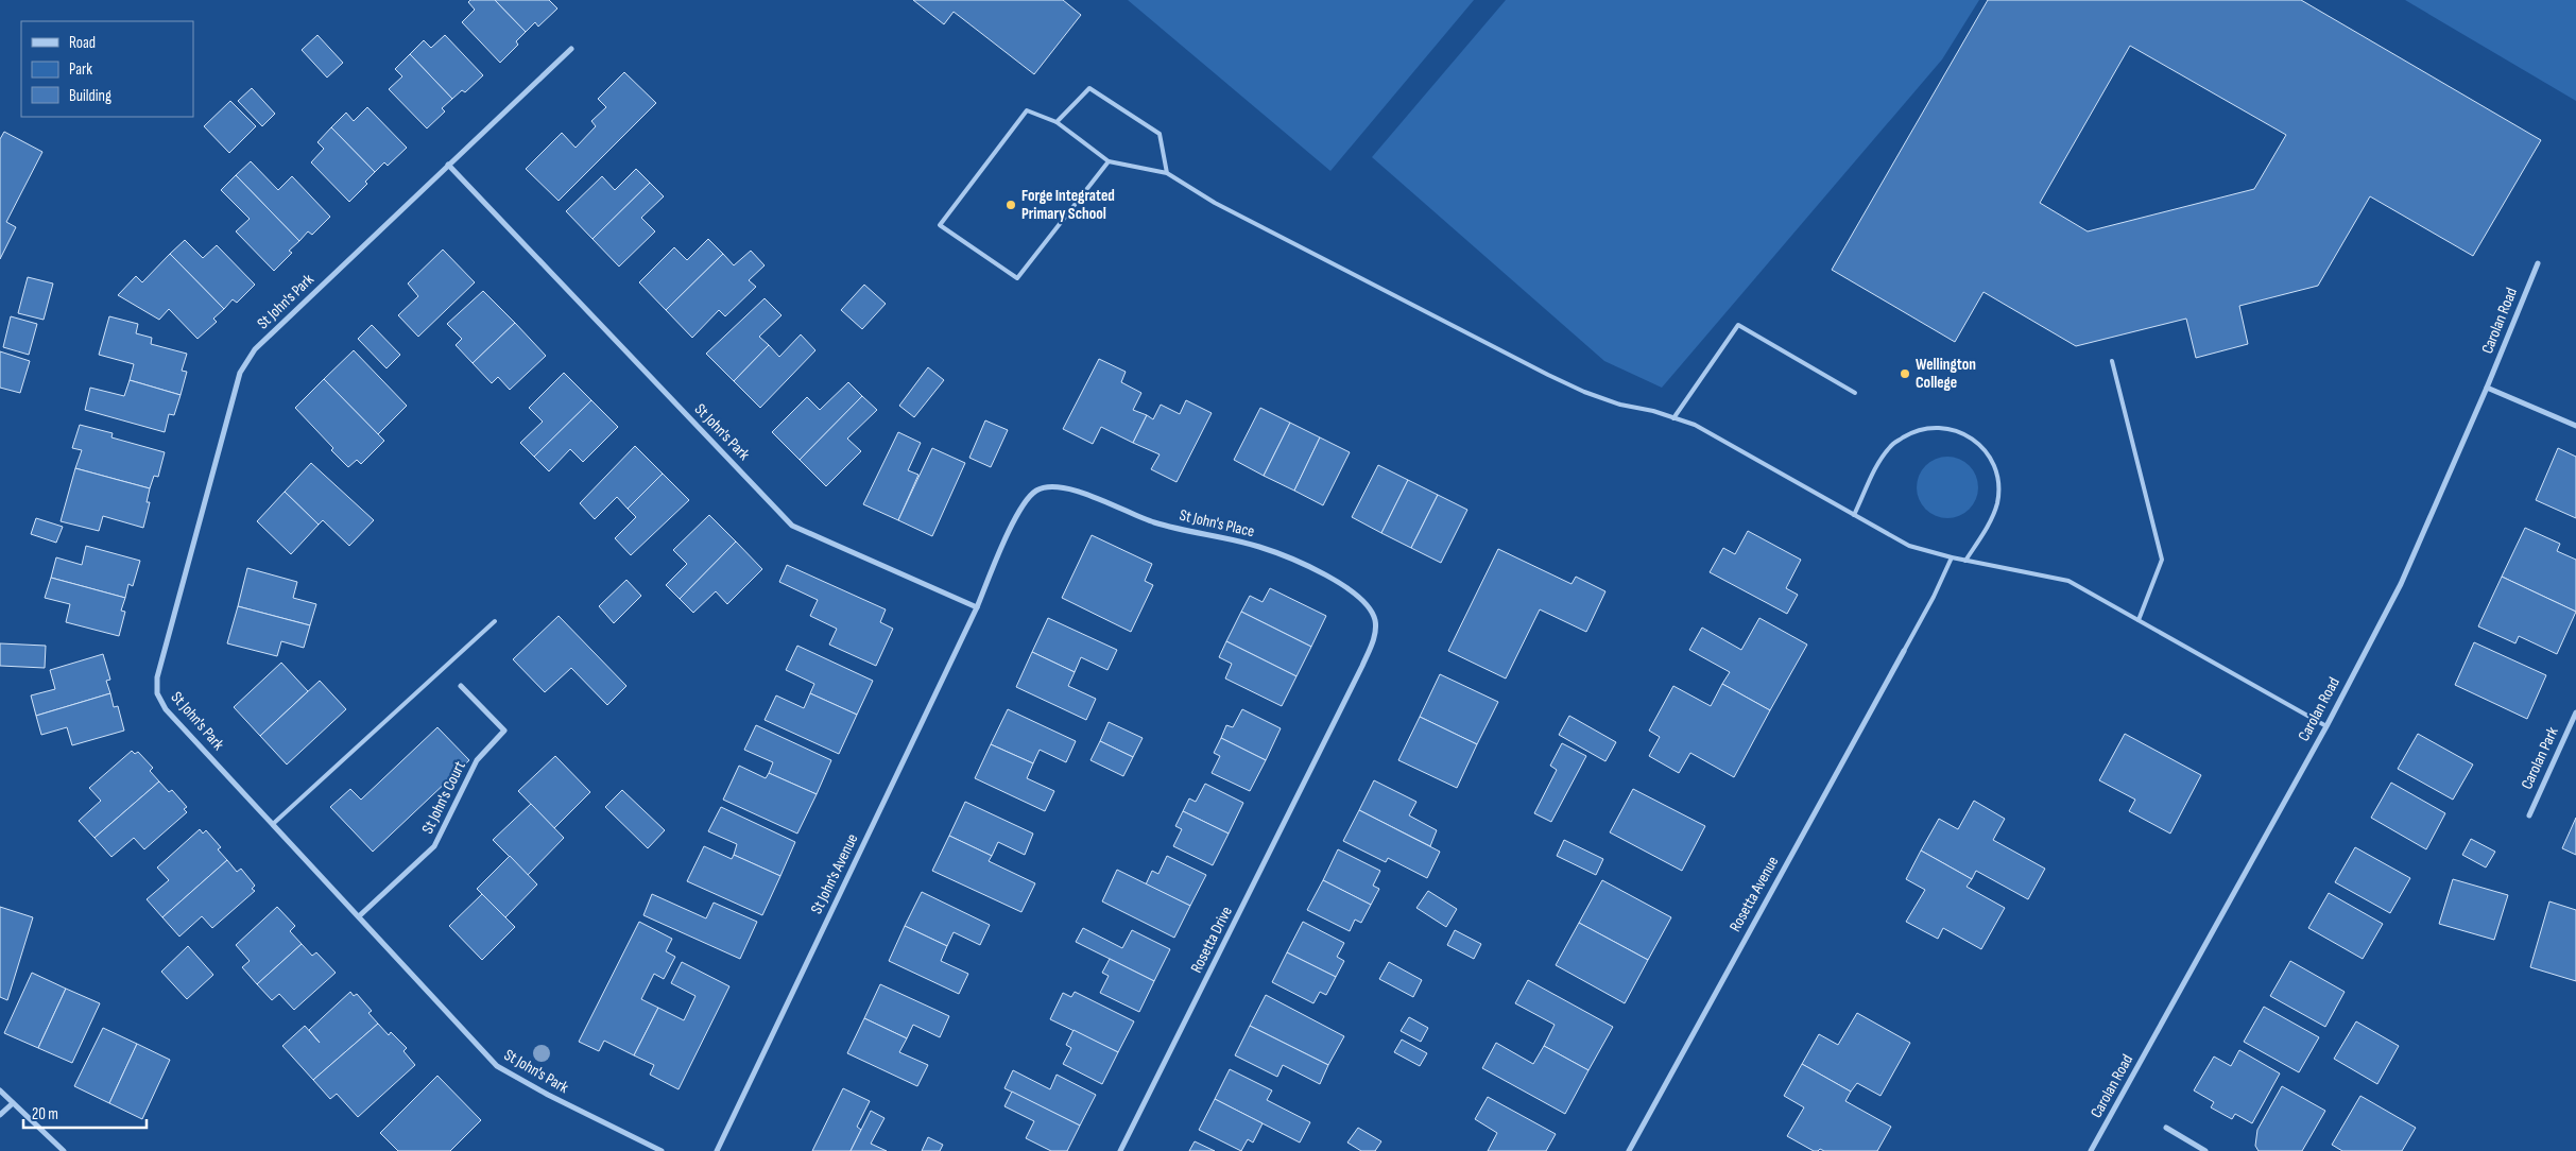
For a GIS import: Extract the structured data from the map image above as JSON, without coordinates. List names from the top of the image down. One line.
{"streets":{"street":["St John's Park","Carolan Road","St John's Place","Carolan Park","St John's Court","St John's Avenue","Rosetta Avenue","Rosetta Drive"]},"crossings":[["St John's Park","St John's Place"],["St John's Park","St John's Court"],["St John's Park","St John's Avenue"],["St John's Place","St John's Avenue"],["St John's Place","Rosetta Drive"]],"places":["Forge Integrated Primary School","Wellington College"],"legend":["Road","Park","Building"],"scale_bar":"20 m"}
